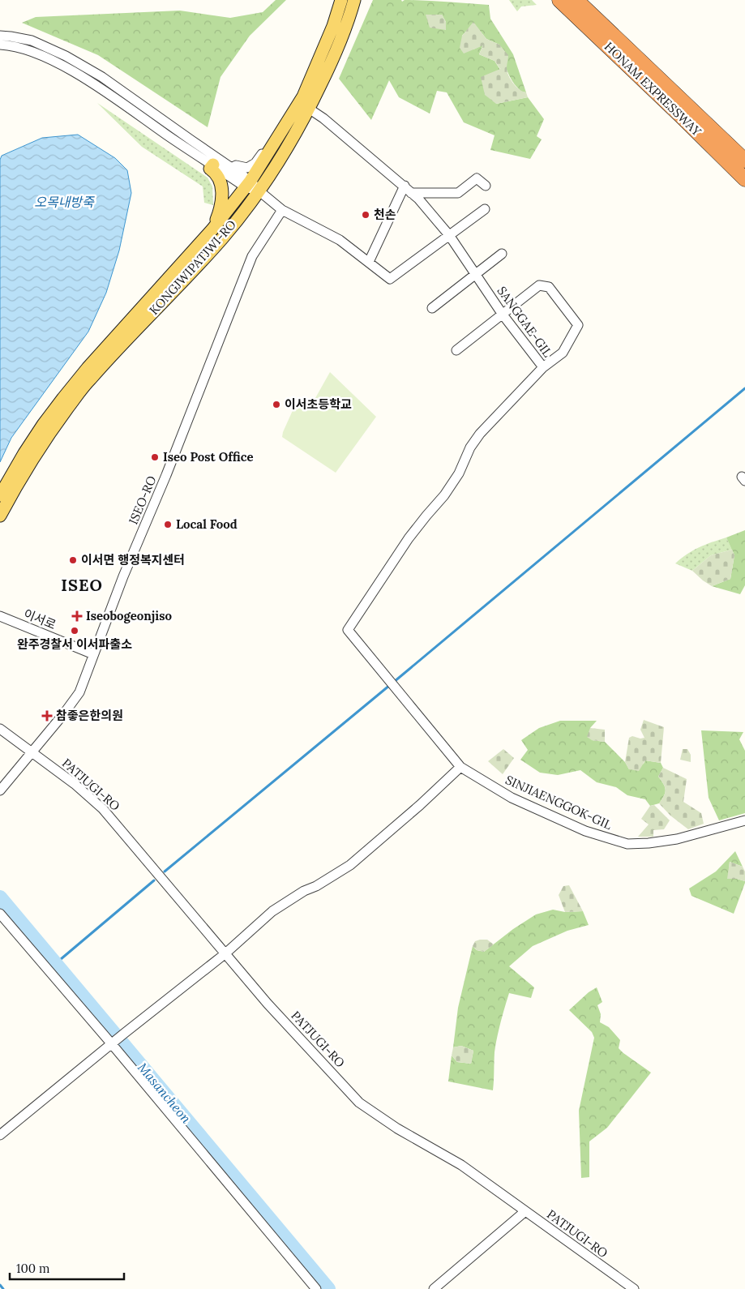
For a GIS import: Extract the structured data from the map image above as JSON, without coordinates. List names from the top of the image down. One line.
{"streets":{"highway":["HONAM EXPRESSWAY"],"main road":["KONGJWIPATJWI-RO"],"street":["SANGGAE-GIL","ISEO-RO","이서로","PATJUGI-RO","SINJIAENGGOK-GIL"]},"crossings":[["KONGJWIPATJWI-RO","SANGGAE-GIL"],["SANGGAE-GIL","SINJIAENGGOK-GIL"],["ISEO-RO","이서로"],["ISEO-RO","PATJUGI-RO"]],"districts":["ISEO"],"water":["오목내방죽","Masancheon"],"places":{"other":["천손","이서초등학교","Iseo Post Office","Local Food","이서면 행정복지센터","완주경찰서 이서파출소"],"health":["Iseobogeonjiso","참좋은한의원"]},"scale_bar":"100 m"}
